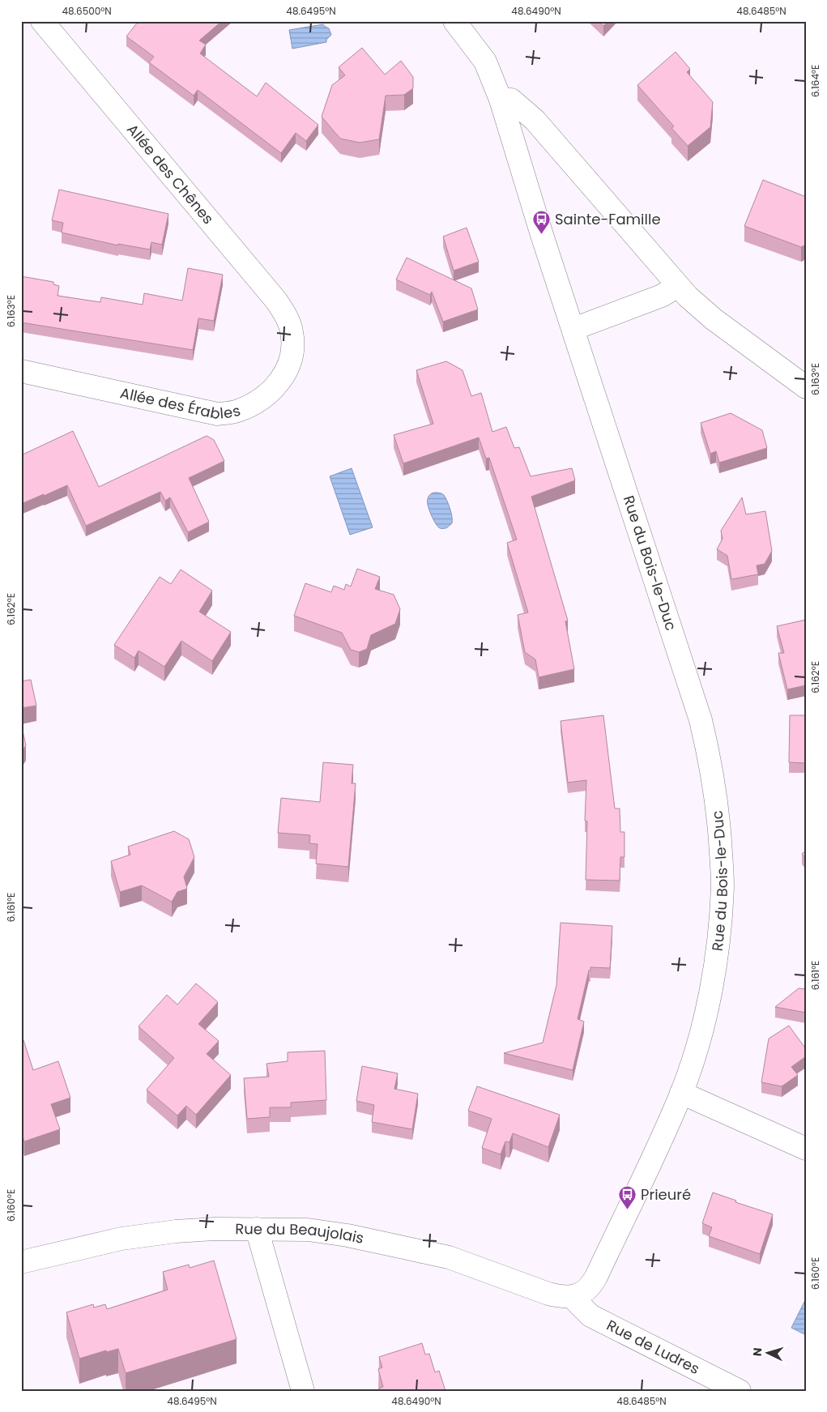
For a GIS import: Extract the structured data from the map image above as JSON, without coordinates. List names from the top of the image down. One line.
{"streets":{"street":["Allée des Chênes","Allée des Érables","Rue du Bois-le-Duc","Rue du Beaujolais","Rue de Ludres"]},"crossings":[["Allée des Chênes","Allée des Érables"],["Rue du Bois-le-Duc","Rue du Beaujolais"],["Rue du Bois-le-Duc","Rue de Ludres"],["Rue du Beaujolais","Rue de Ludres"]],"places":{"bus stop":["Sainte-Famille","Prieuré"]},"north":"left","coordinates":["48.6500°N","48.6495°N","48.6490°N","48.6485°N","6.164°E","6.163°E","6.162°E","6.161°E","6.160°E"]}
